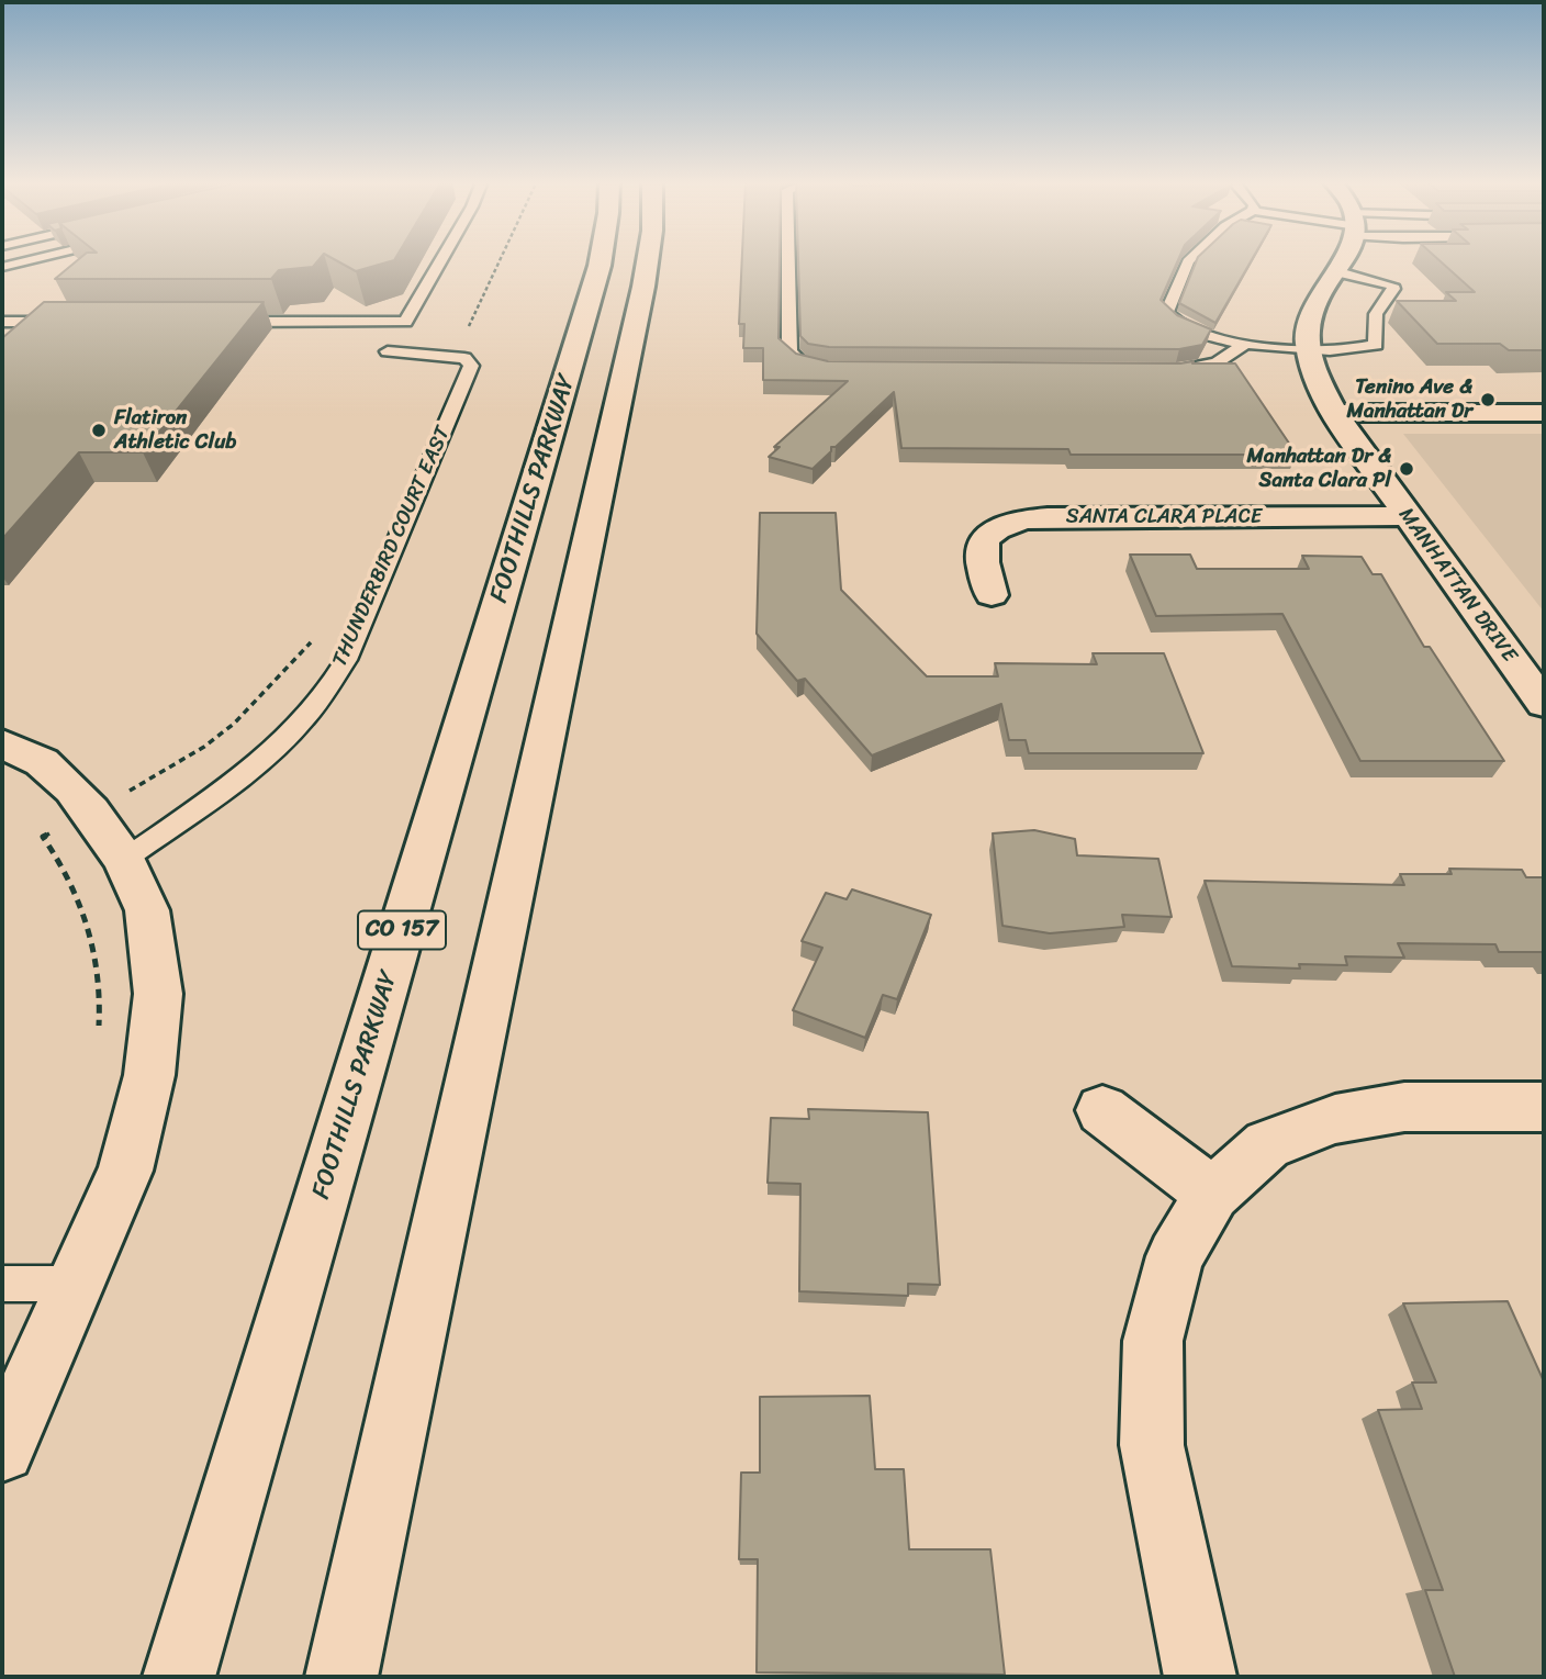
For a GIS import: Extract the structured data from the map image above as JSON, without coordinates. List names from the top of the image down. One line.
{"streets":{"main road":["FOOTHILLS PARKWAY","SANTA CLARA PLACE","MANHATTAN DRIVE","CO 157"],"lane":["THUNDERBIRD COURT EAST"]},"crossings":[["SANTA CLARA PLACE","MANHATTAN DRIVE"]],"places":["Tenino Ave & Manhattan Dr","Flatiron Athletic Club","Manhattan Dr & Santa Clara Pl"]}
